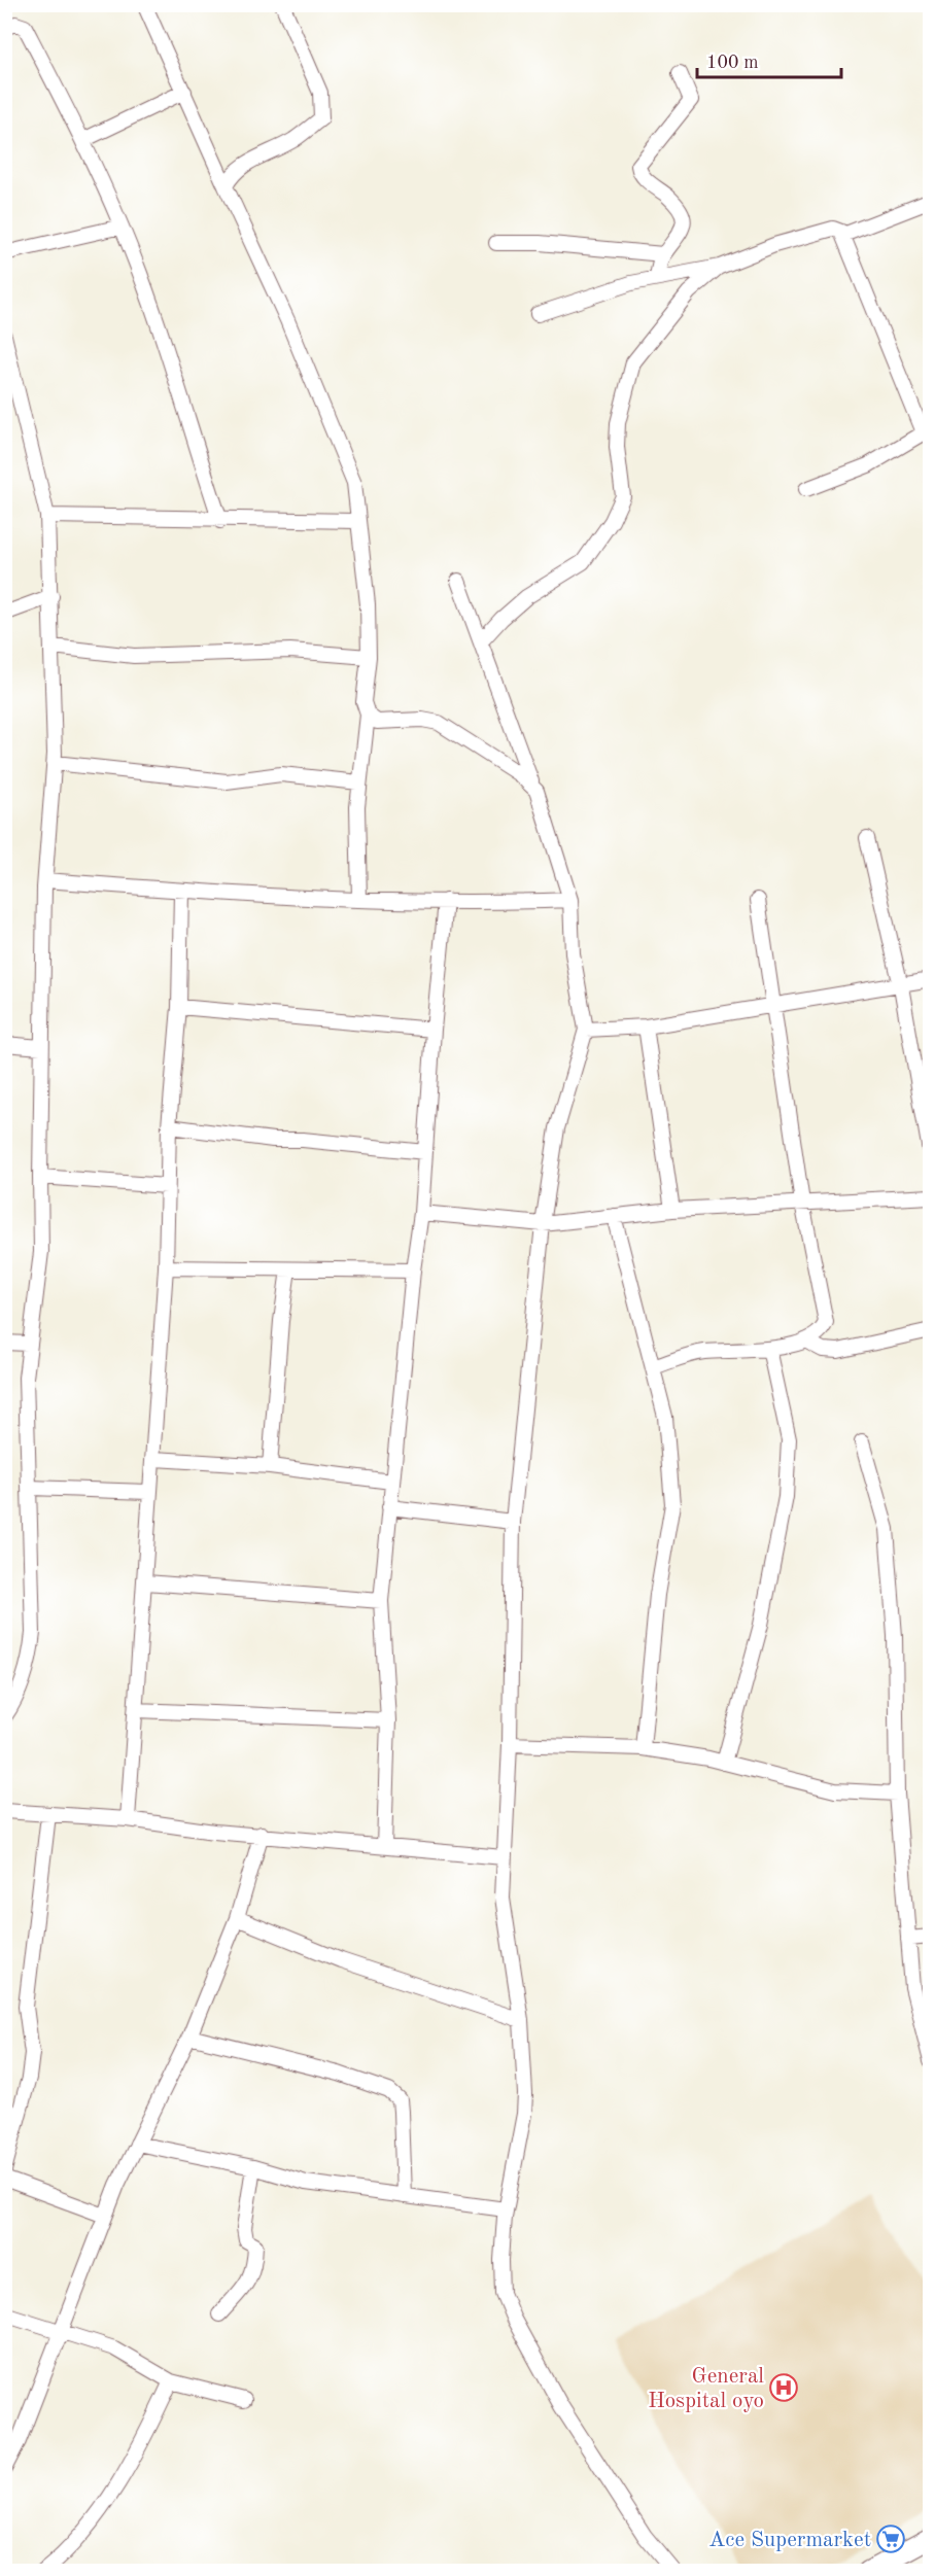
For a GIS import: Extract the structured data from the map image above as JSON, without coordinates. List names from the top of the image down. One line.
{"places":{"hospital":["General Hospital oyo"],"supermarket":["Ace Supermarket"]},"scale_bar":"100 m"}
